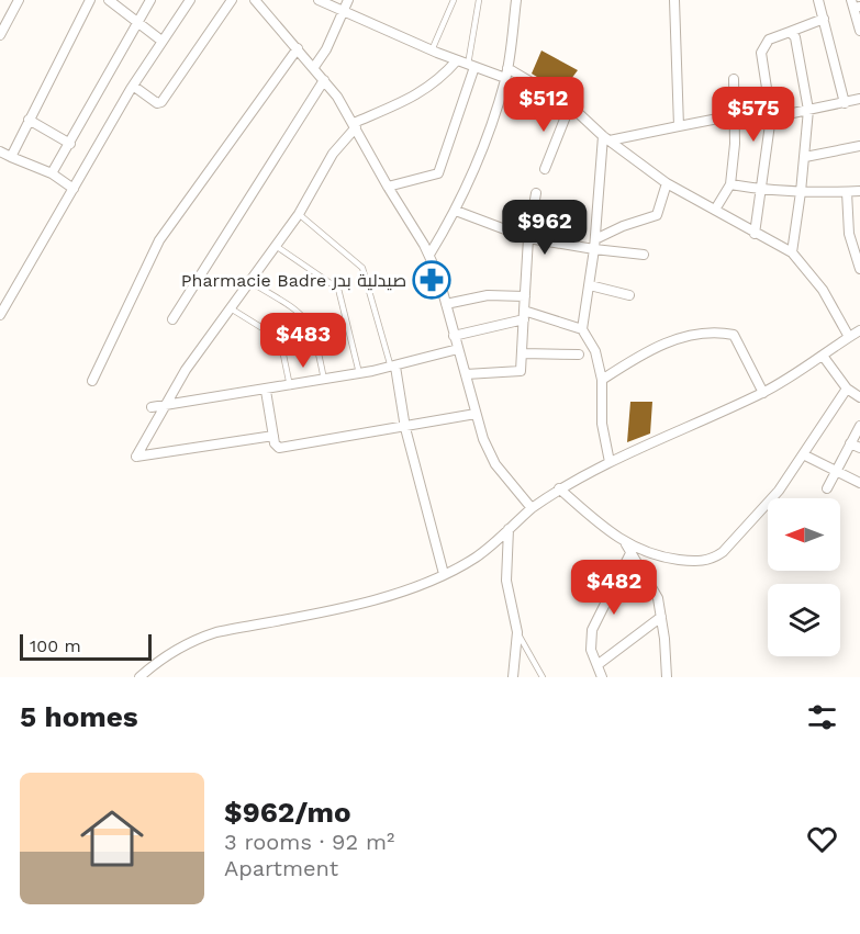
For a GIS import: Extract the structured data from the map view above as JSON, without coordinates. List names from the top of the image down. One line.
{"places":{"pharmacy":["Pharmacie Badre صيدلية بدر"]},"scale_bar":"100 m","north":"left","page":{"price":["$512","$575","$962","$483","$482"],"scale":"100 m","heading":"5 homes","list":[{"name":"$962/mo","note":"3 rooms · 92 m² · Apartment"}]}}
